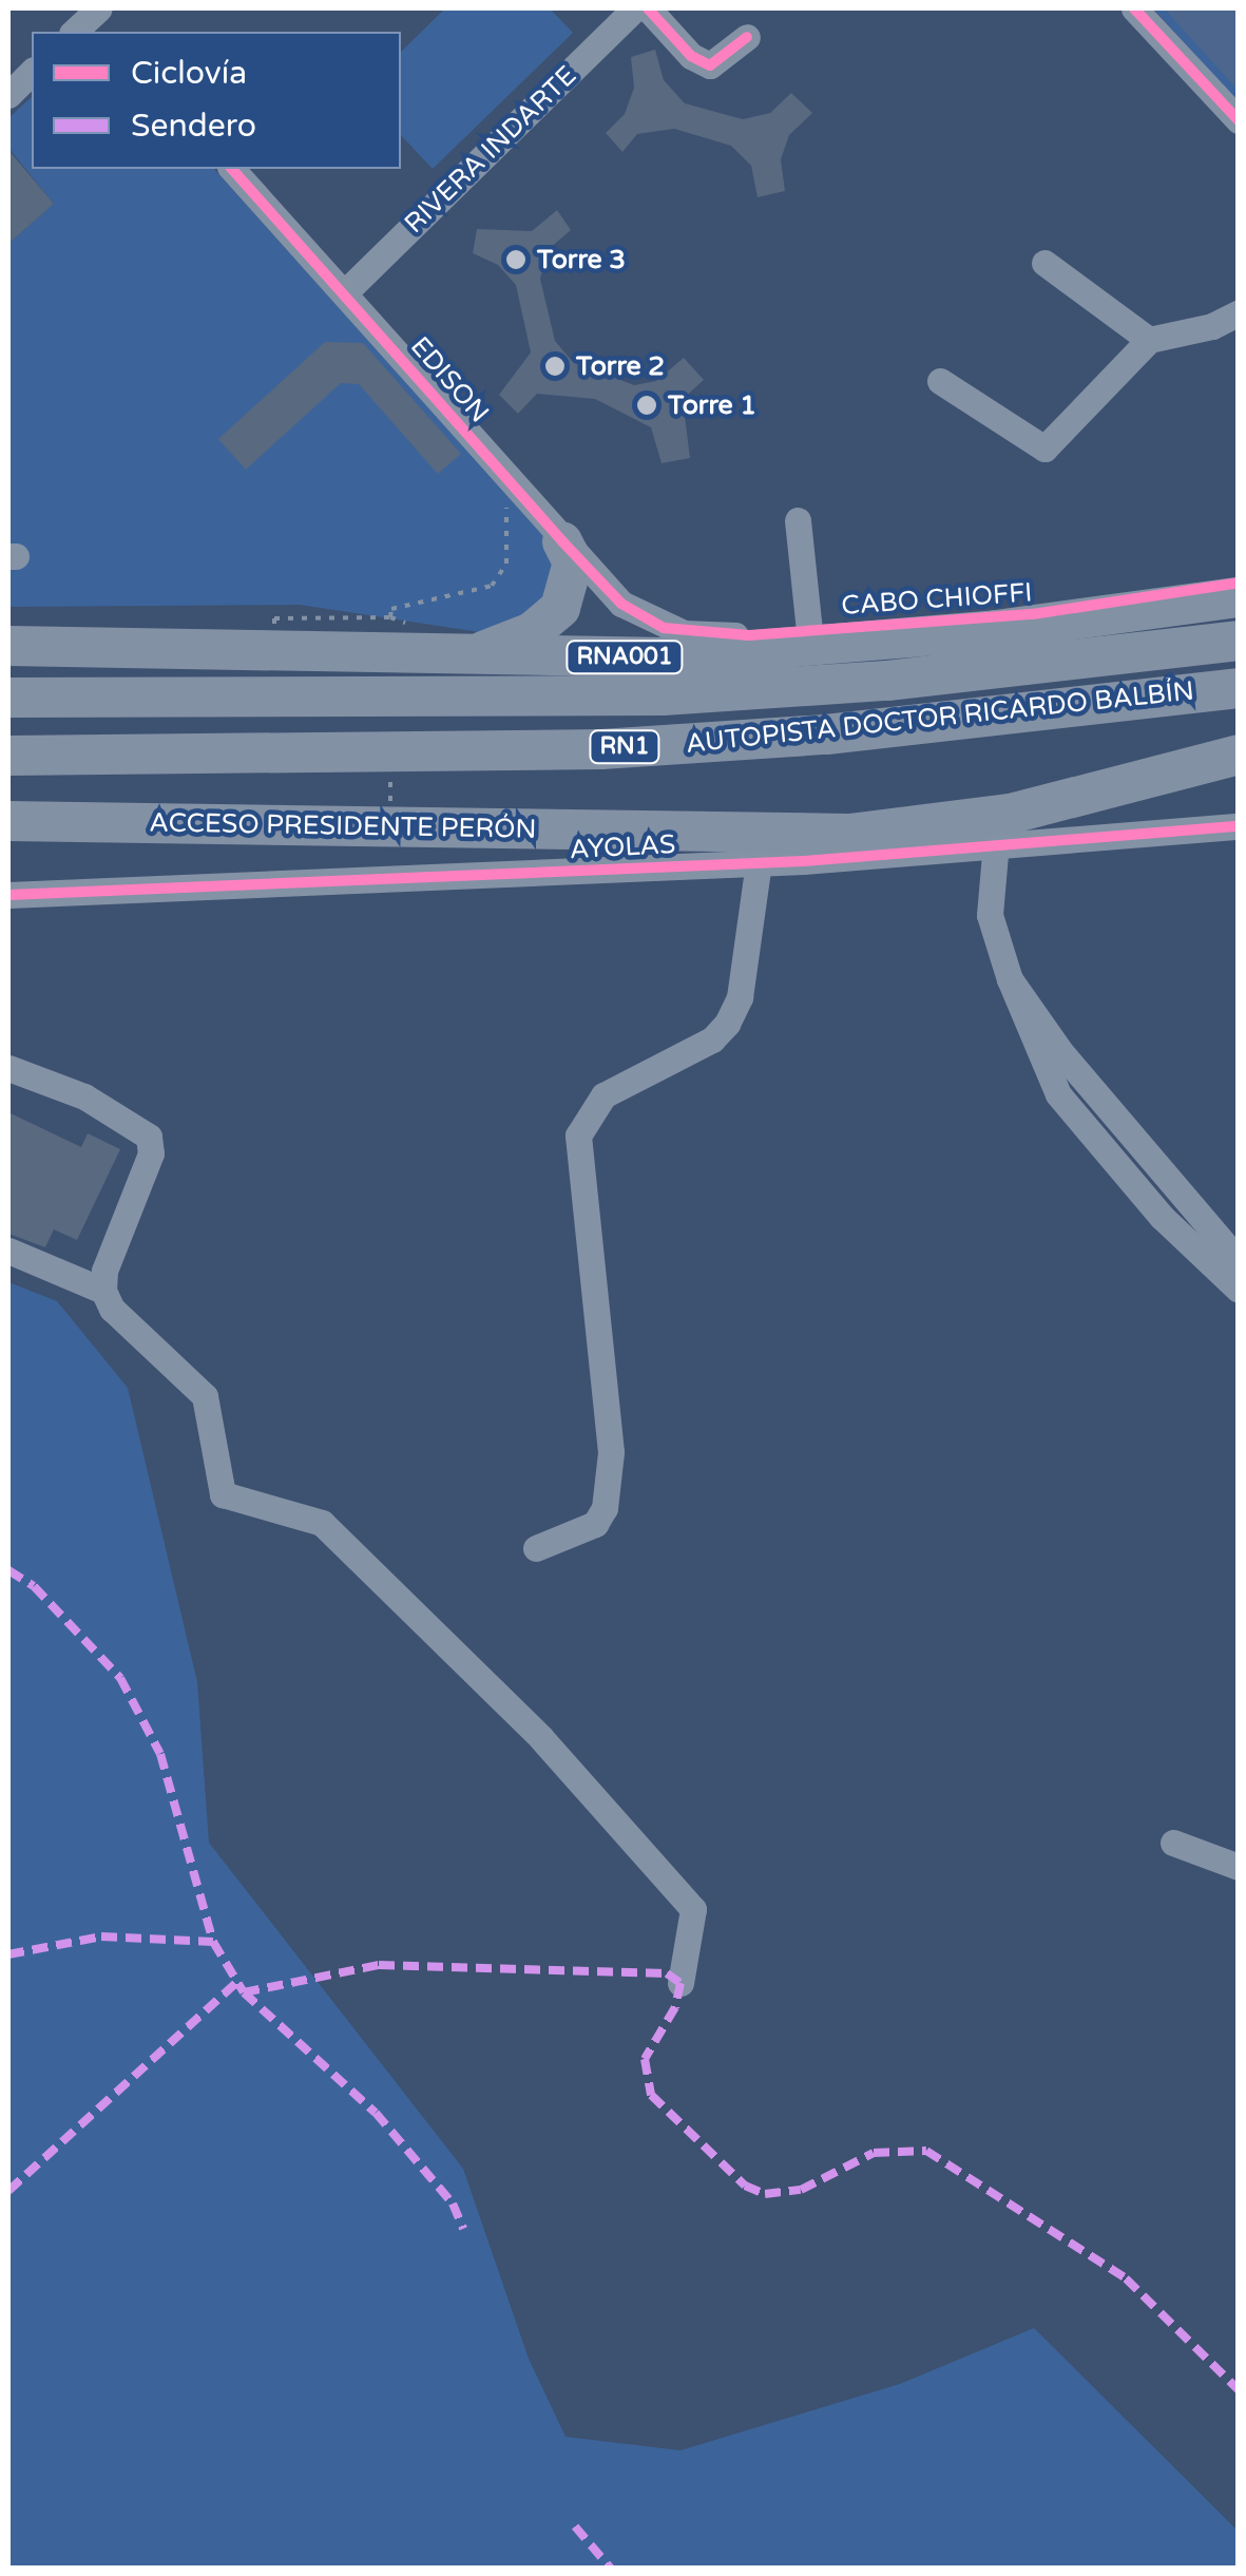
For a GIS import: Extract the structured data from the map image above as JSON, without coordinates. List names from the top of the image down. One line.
{"streets":{"highway":["RNA001","AUTOPISTA DOCTOR RICARDO BALBÍN","RN1","ACCESO PRESIDENTE PERÓN"],"street":["RIVERA INDARTE","EDISON","CABO CHIOFFI","AYOLAS"]},"crossings":[["RIVERA INDARTE","EDISON"],["EDISON","CABO CHIOFFI"],["ACCESO PRESIDENTE PERÓN","AYOLAS"]],"places":["Torre 3","Torre 2","Torre 1"],"legend":["Ciclovía","Sendero"]}
